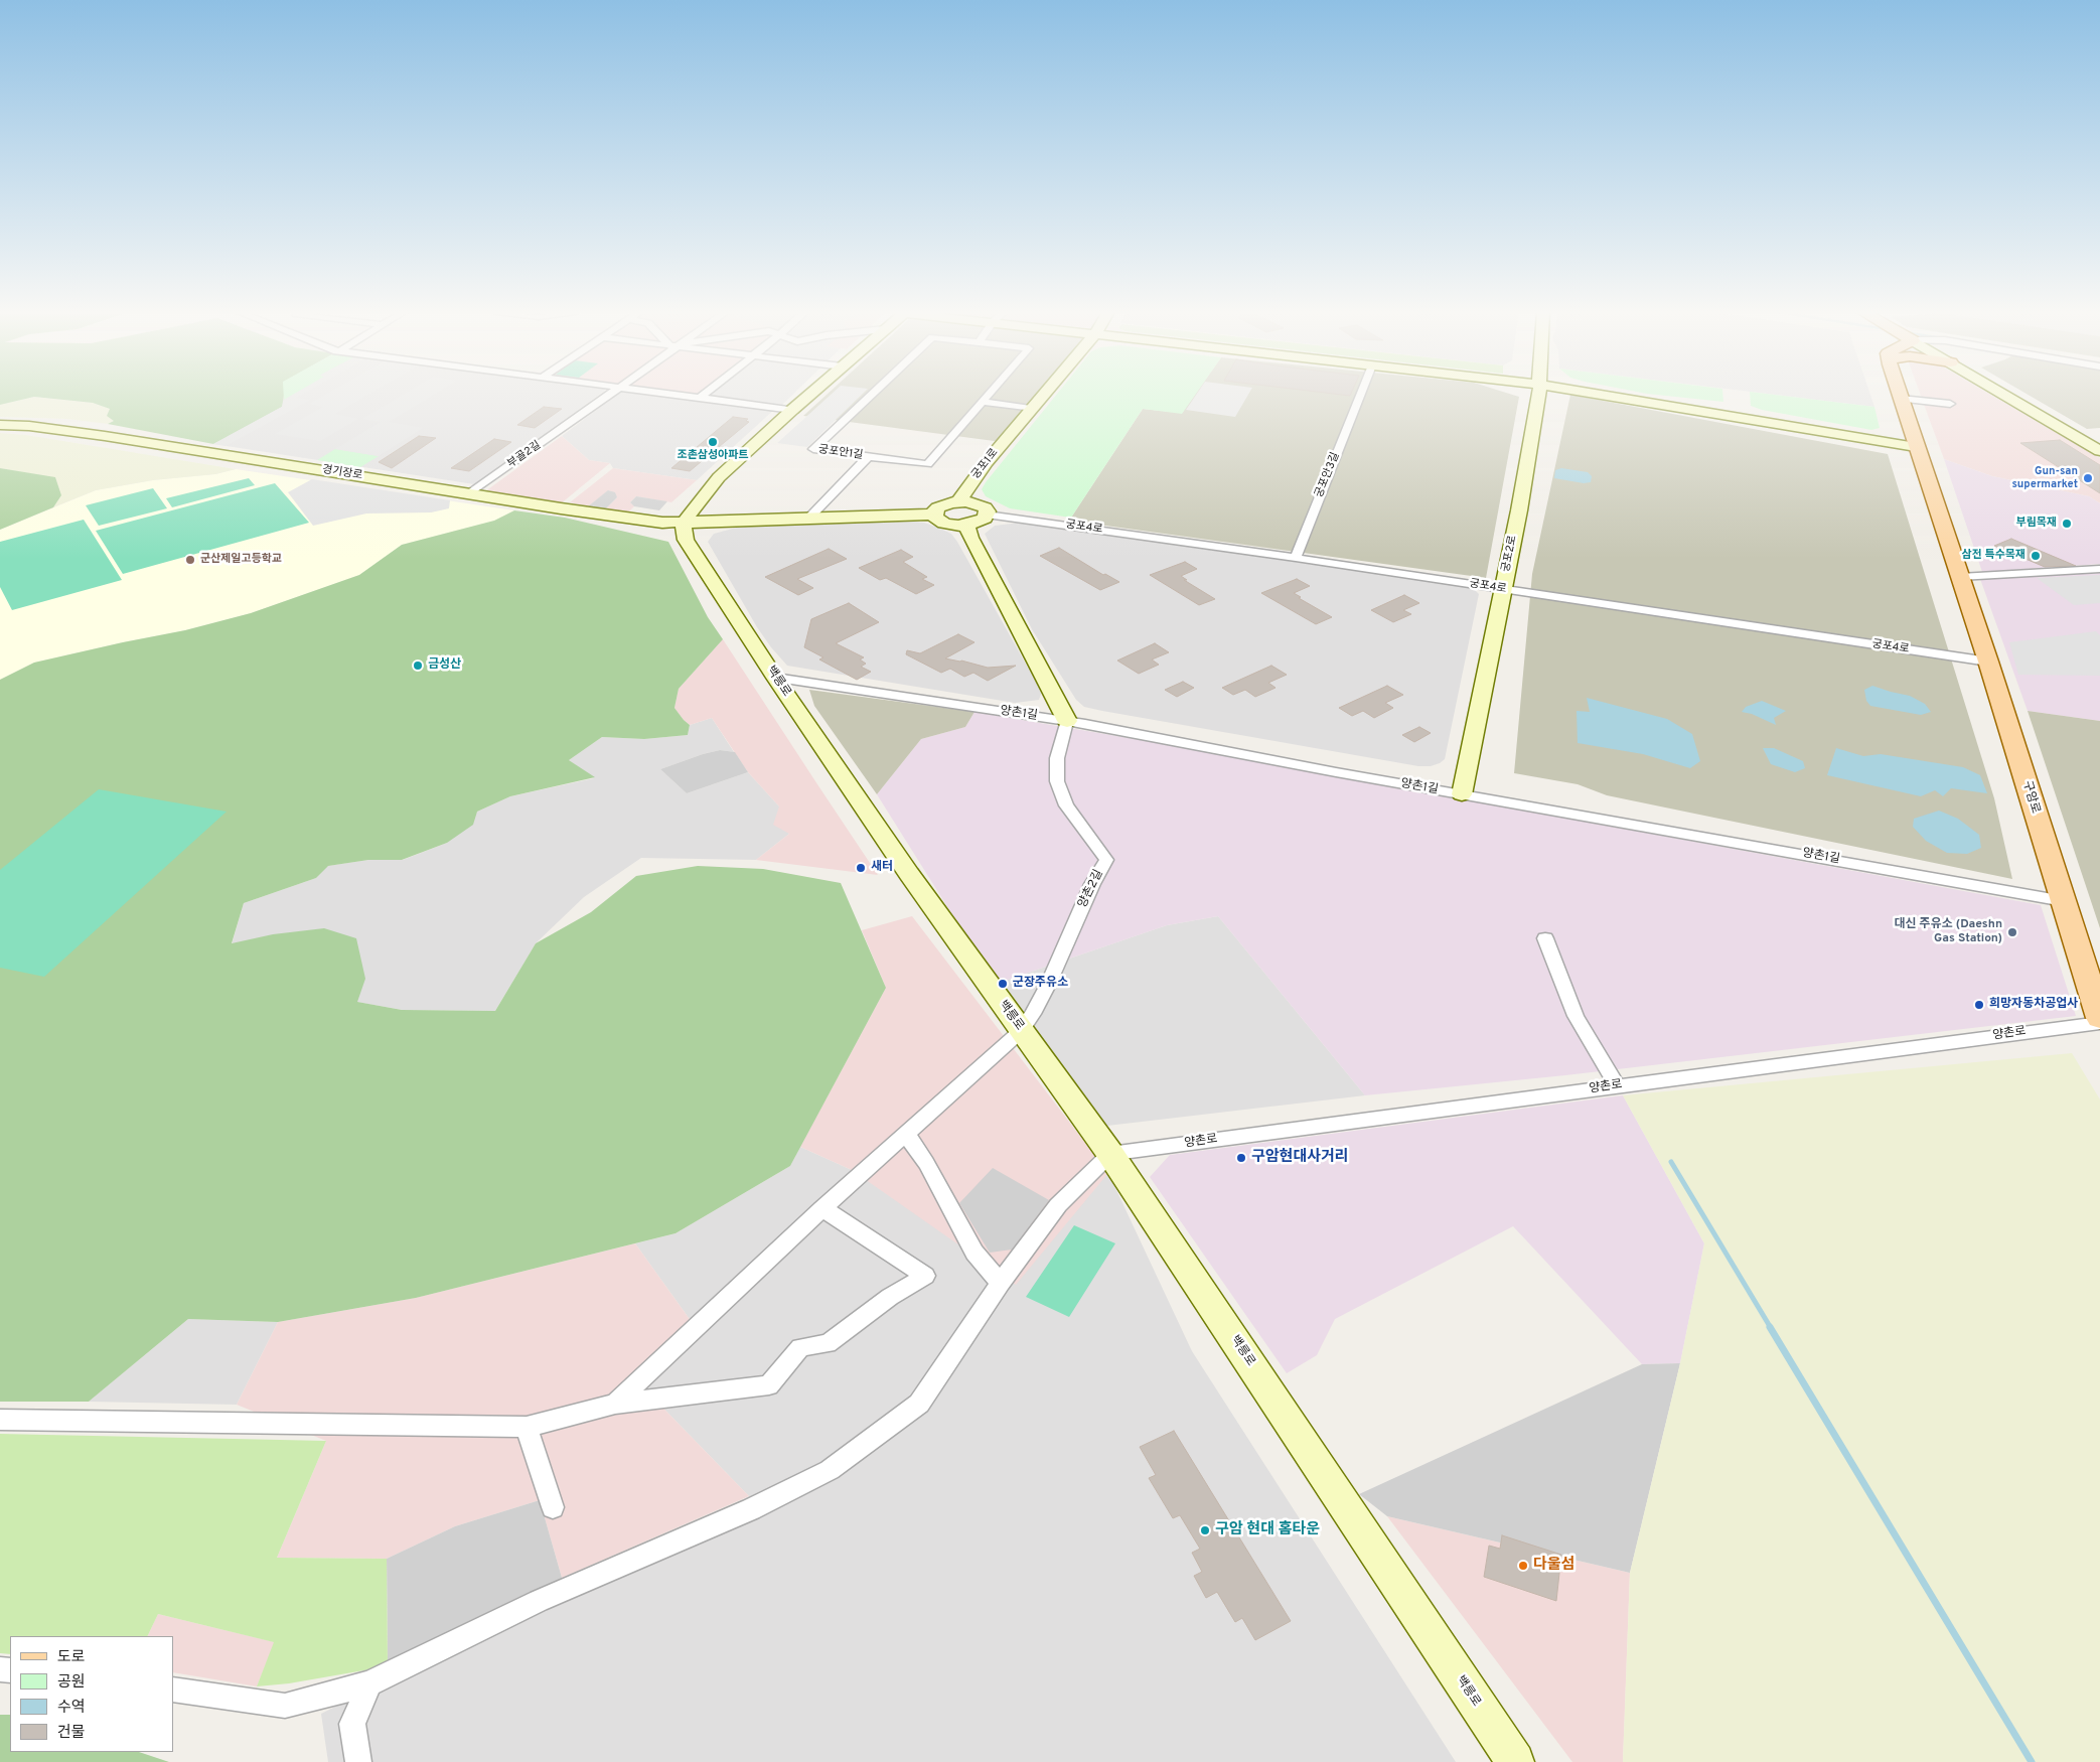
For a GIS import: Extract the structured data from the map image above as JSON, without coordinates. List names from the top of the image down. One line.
{"streets":{"main road":["구암로"],"street":["궁포안1길","부골2길","궁포1로","경기장로","궁포안3길","궁포4로","궁포2로","백릉로","양촌1길","양촌2길","양촌로"]},"crossings":[["부골2길","경기장로"],["궁포안3길","궁포4로"],["궁포4로","궁포2로"],["궁포4로","구암로"],["궁포2로","양촌1길"],["백릉로","양촌1길"],["백릉로","양촌2길"],["백릉로","양촌로"],["양촌1길","구암로"],["양촌1길","양촌2길"]],"places":["조촌삼성아파트","Gun-san supermarket","부림목재","삼전 특수목재","군산제일고등학교","금성산","새터","대신 주유소 (Daeshn Gas Station)","군장주유소","희망자동차공업사","구암현대사거리","구암 현대 홈타운","다울섬"],"legend":["도로","공원","수역","건물"]}
